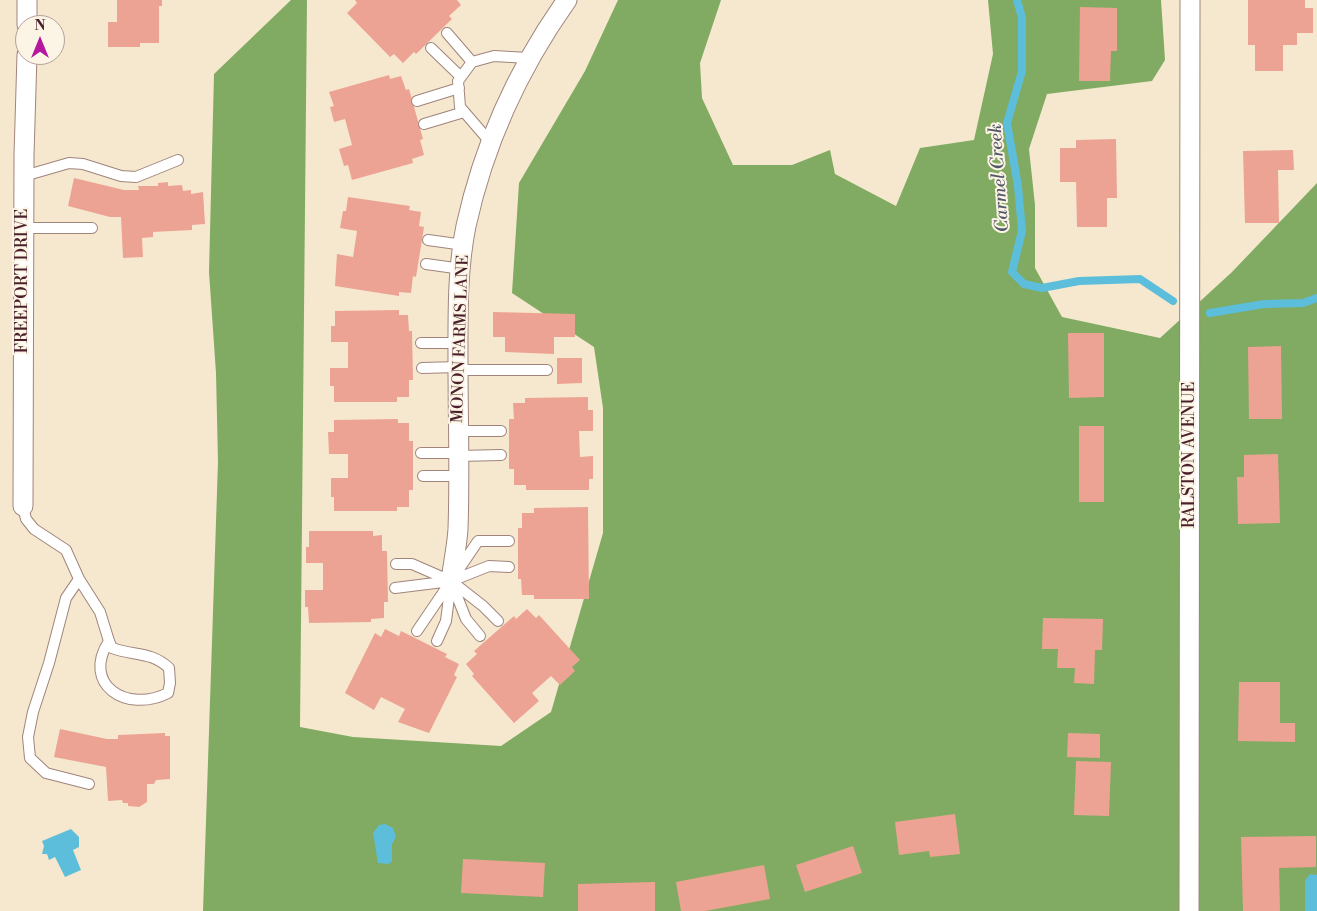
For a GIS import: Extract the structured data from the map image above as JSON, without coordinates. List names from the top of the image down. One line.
{"streets":{"street":["FREEPORT DRIVE","MONON FARMS LANE","RALSTON AVENUE"]},"water":["Carmel Creek"],"north":"top"}
